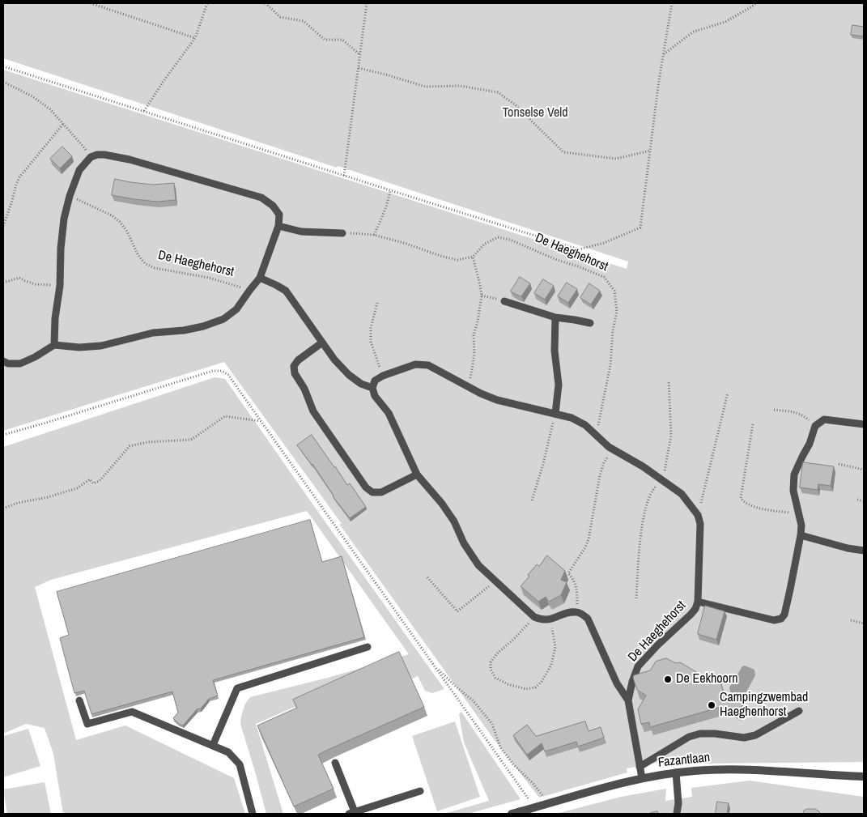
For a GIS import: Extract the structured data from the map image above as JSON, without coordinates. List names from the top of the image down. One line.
{"streets":{"street":["Fazantlaan"],"lane":["De Haeghehorst"]},"crossings":[["De Haeghehorst","Fazantlaan"]],"parks":["Tonselse Veld"],"places":["De Eekhoorn","Campingzwembad Haeghenhorst"]}
